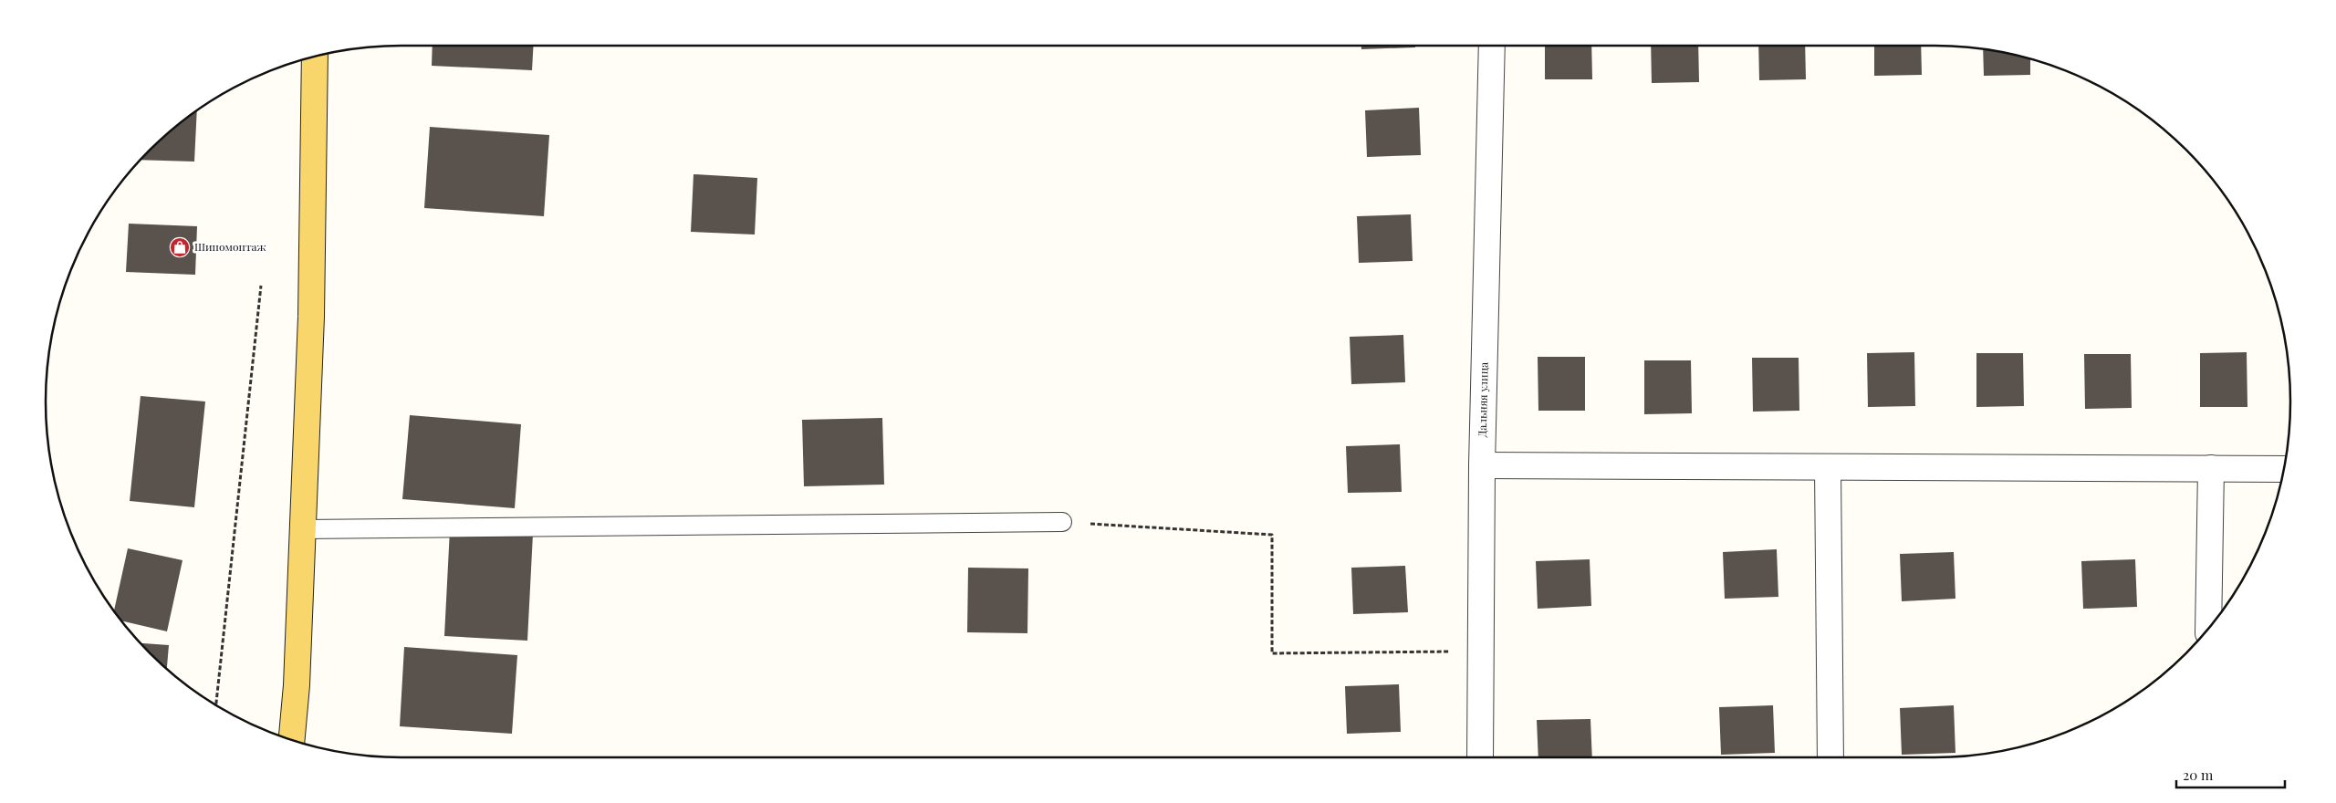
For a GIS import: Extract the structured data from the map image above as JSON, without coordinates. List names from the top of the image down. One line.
{"streets":{"street":["Дальняя улица"]},"places":{"shop":["Шиномонтаж"]},"scale_bar":"20 m"}
